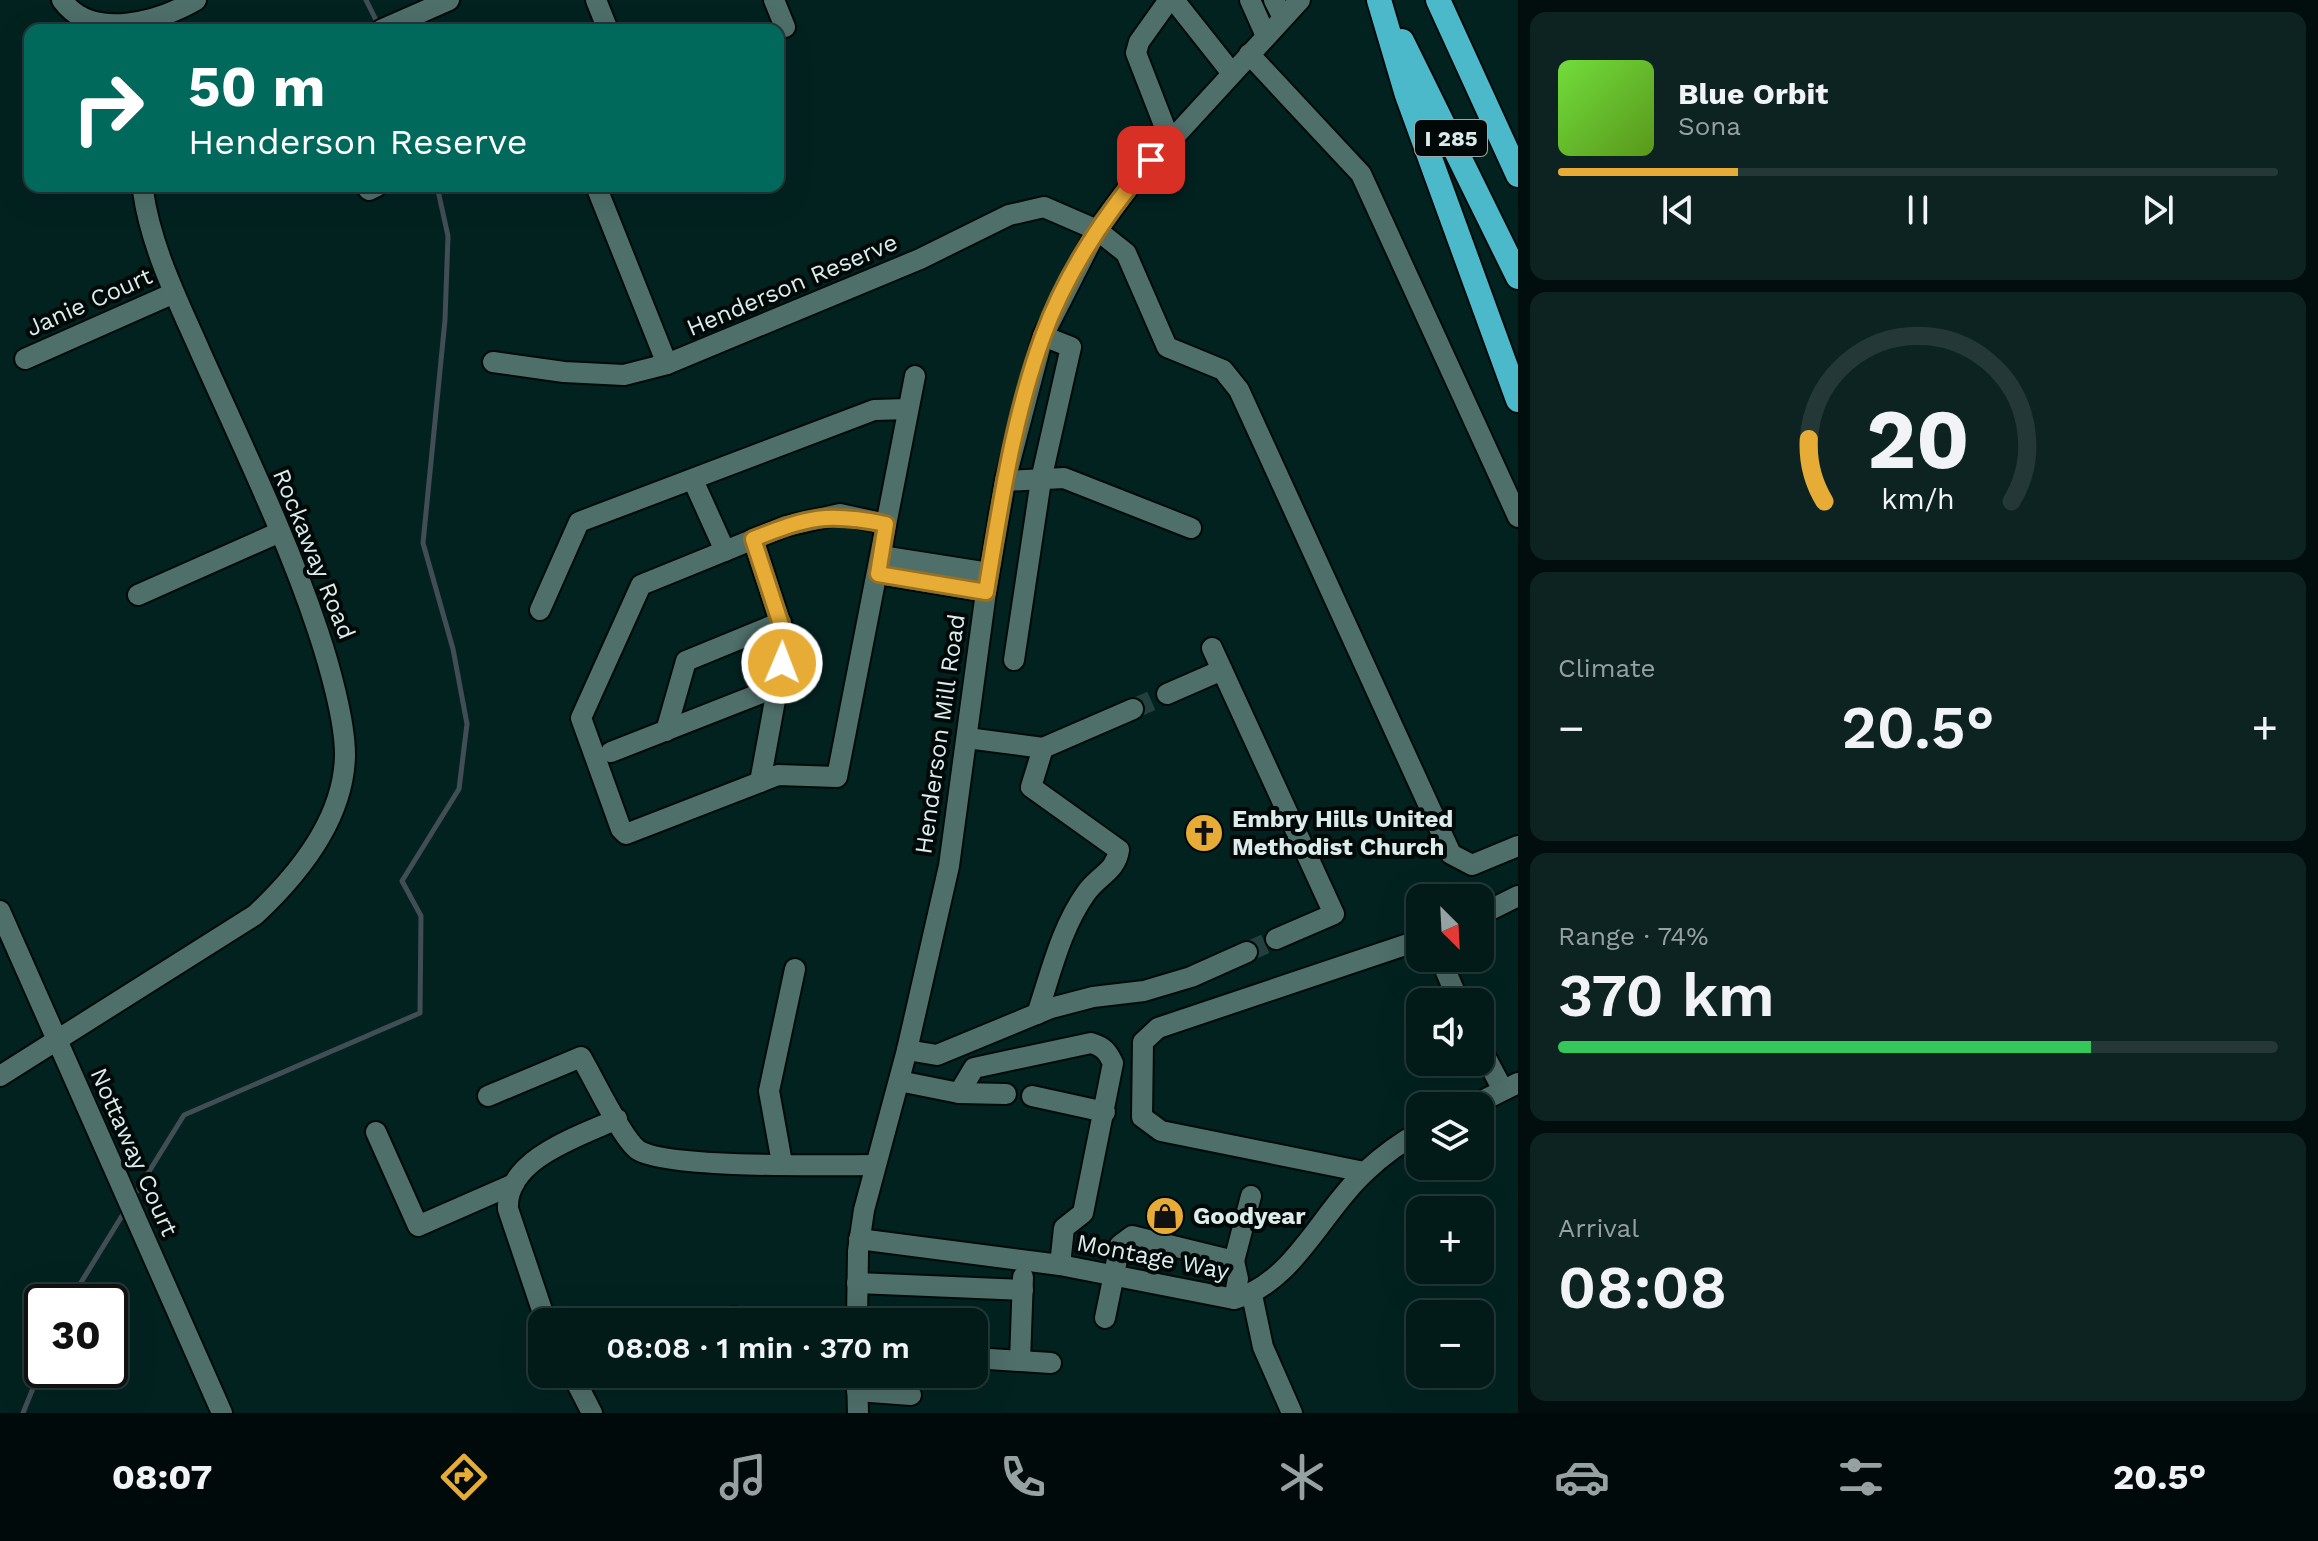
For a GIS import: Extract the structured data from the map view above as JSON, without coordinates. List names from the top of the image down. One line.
{"streets":{"highway":["I 285"],"street":["Henderson Reserve","Janie Court","Rockaway Road","Henderson Mill Road","Nottaway Court","Montage Way"]},"crossings":[["Henderson Reserve","Henderson Mill Road"],["Janie Court","Rockaway Road"],["Rockaway Road","Nottaway Court"],["Henderson Mill Road","Montage Way"]],"places":{"church":["Embry Hills United Methodist Church"],"shop":["Goodyear"]},"north":"bottom right","page":{"turn":["50 m","Henderson Reserve"],"song":["Blue Orbit","Sona"],"tile":["Climate",["Range · 74%","370 km"],["Arrival","08:08"]],"heat":["−","20.5°","+"],"map_buttons":["+","−"],"limit":"30","trip":"08:08 · 1 min · 370 m","tabs":["08:07","20.5°"],"gauge":["20","km/h"]}}
